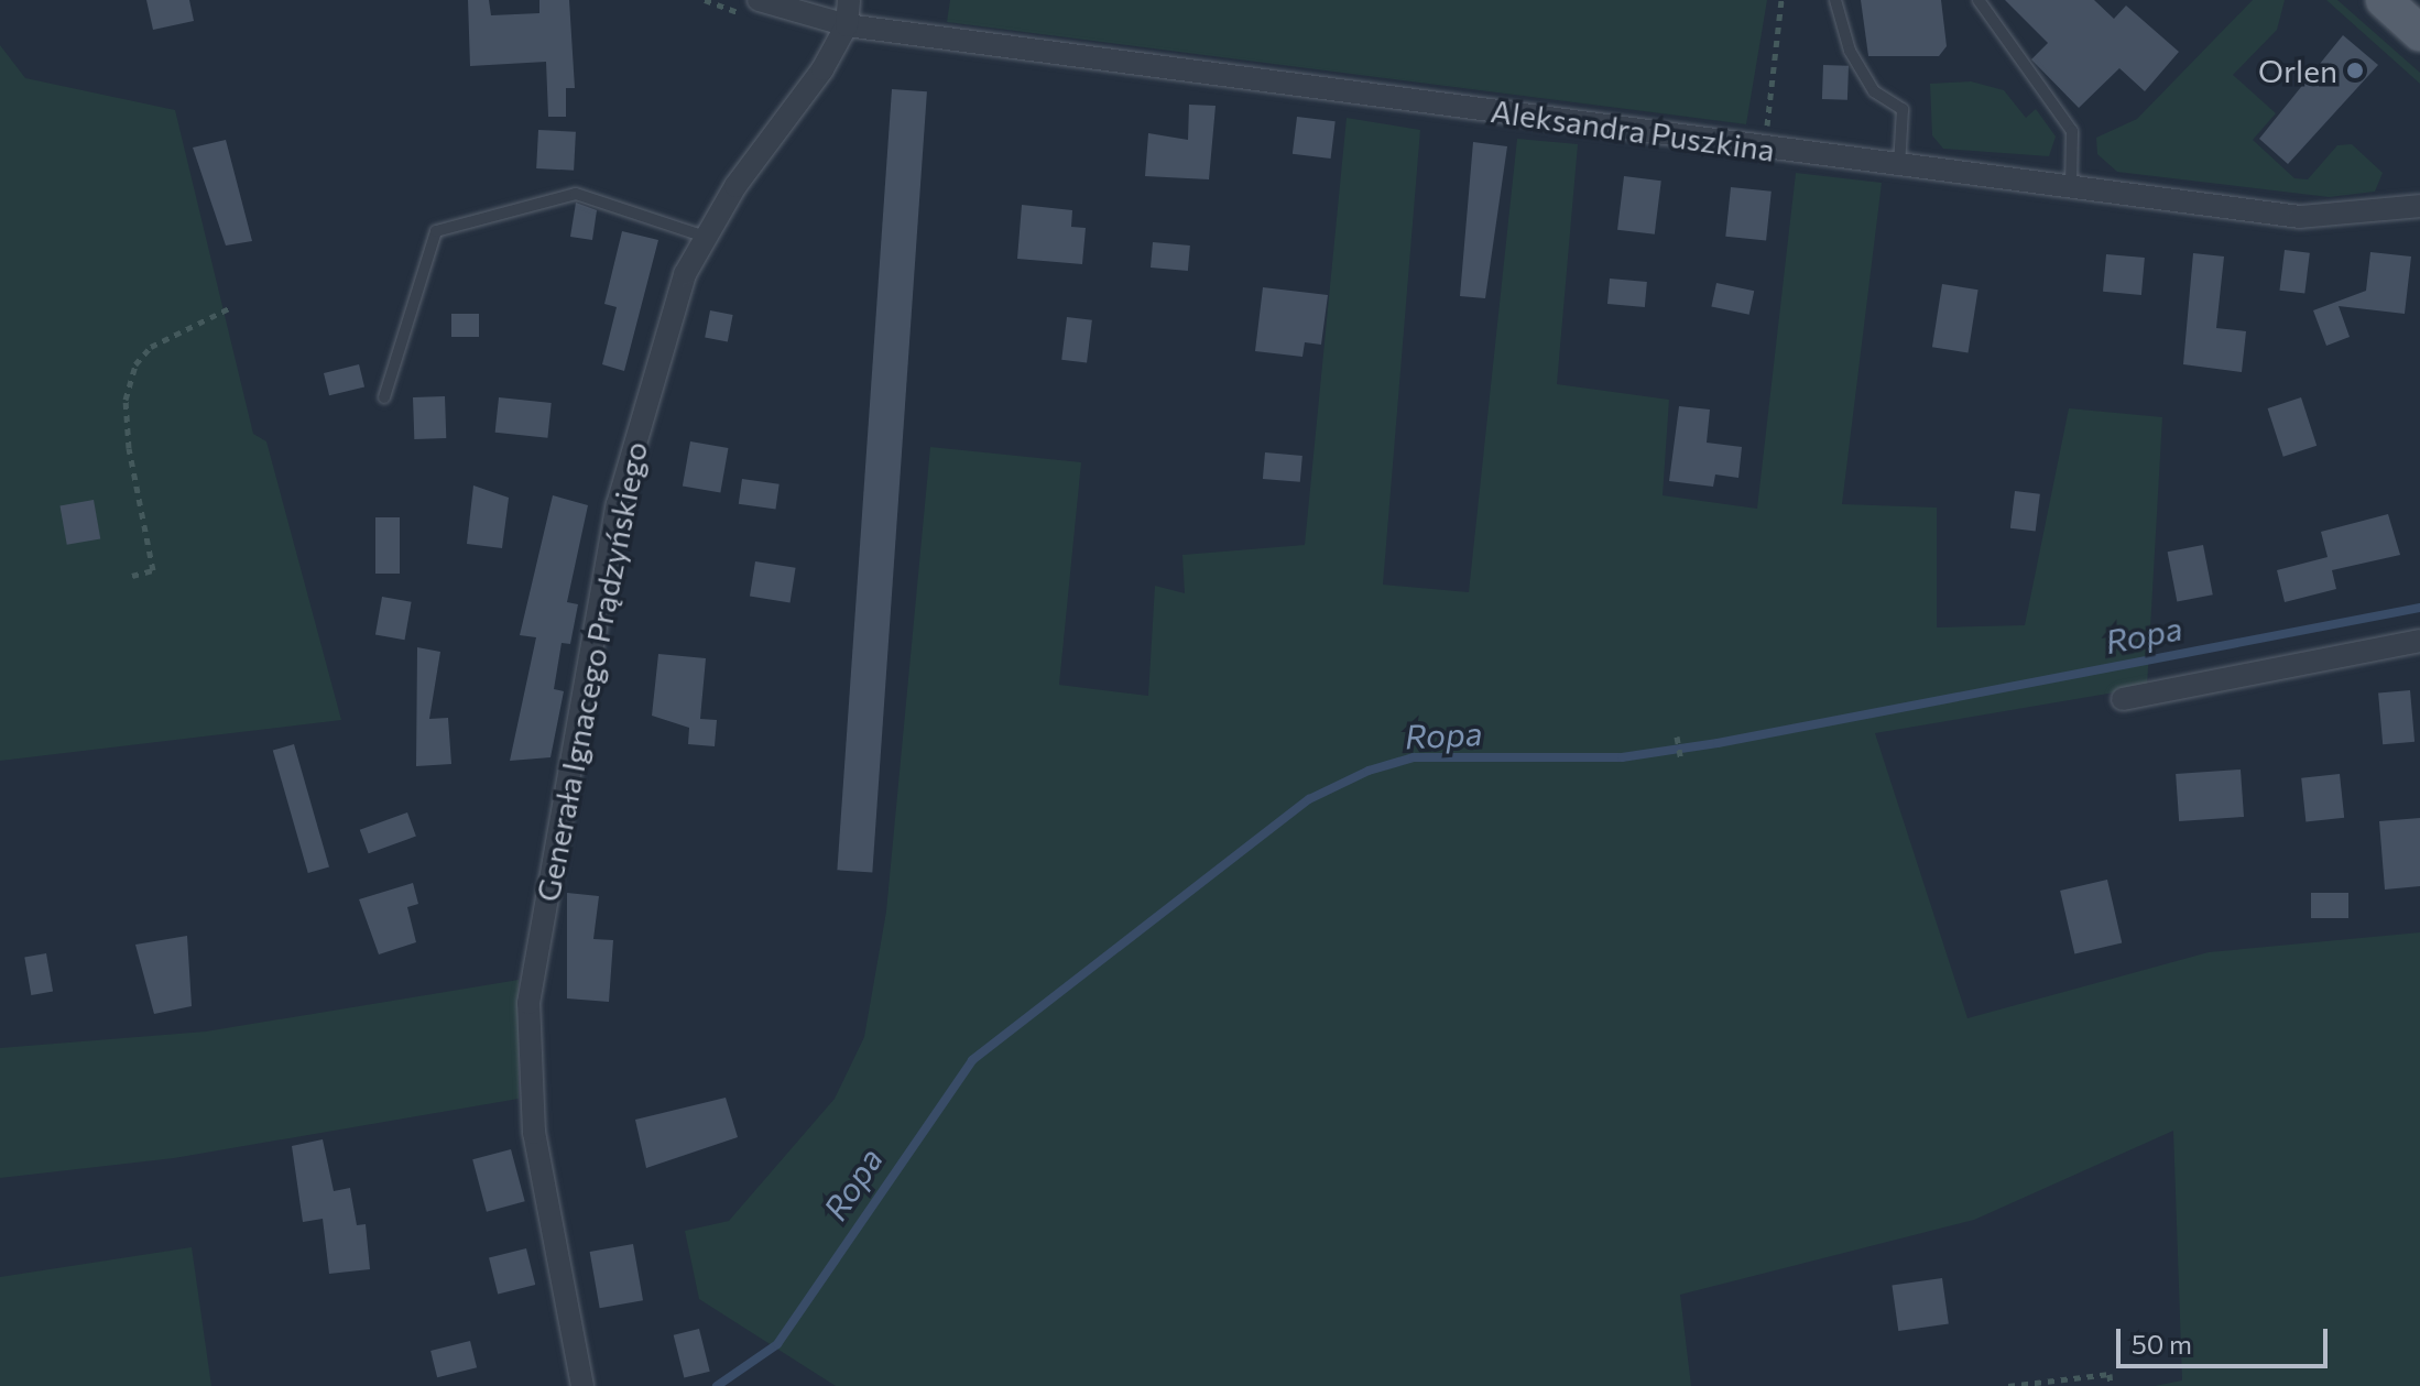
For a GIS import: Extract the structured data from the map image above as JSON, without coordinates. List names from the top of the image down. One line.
{"streets":{"street":["Aleksandra Puszkina","Generała Ignacego Prądzyńskiego"]},"crossings":[["Aleksandra Puszkina","Generała Ignacego Prądzyńskiego"]],"water":["Ropa"],"places":["Orlen"],"scale_bar":"50 m"}
